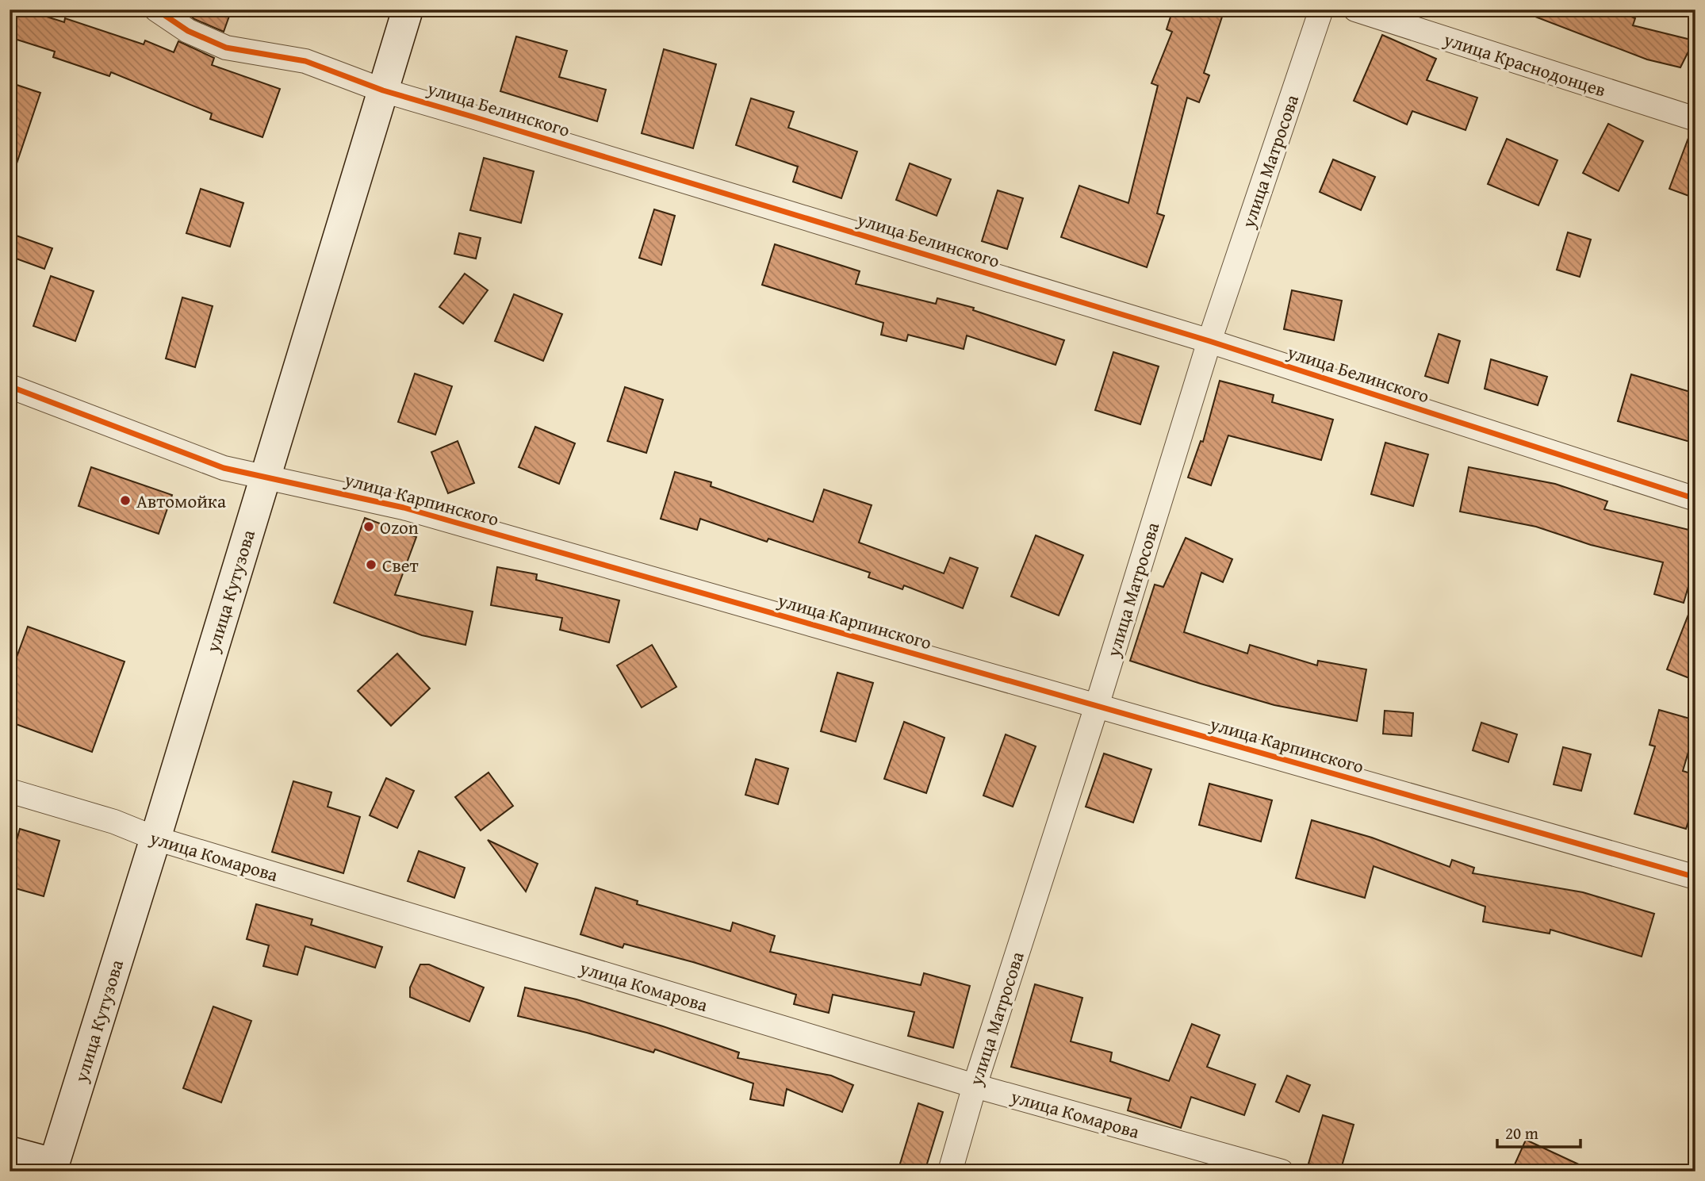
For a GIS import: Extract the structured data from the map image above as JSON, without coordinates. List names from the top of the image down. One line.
{"streets":{"main road":["улица Кутузова"],"street":["улица Краснодонцев","улица Белинского","улица Матросова","улица Карпинского","улица Комарова"]},"crossings":[["улица Белинского","улица Матросова"],["улица Белинского","улица Кутузова"],["улица Матросова","улица Карпинского"],["улица Матросова","улица Комарова"],["улица Карпинского","улица Кутузова"],["улица Кутузова","улица Комарова"]],"places":["Автомойка","Ozon","Свет"],"scale_bar":"20 m"}
